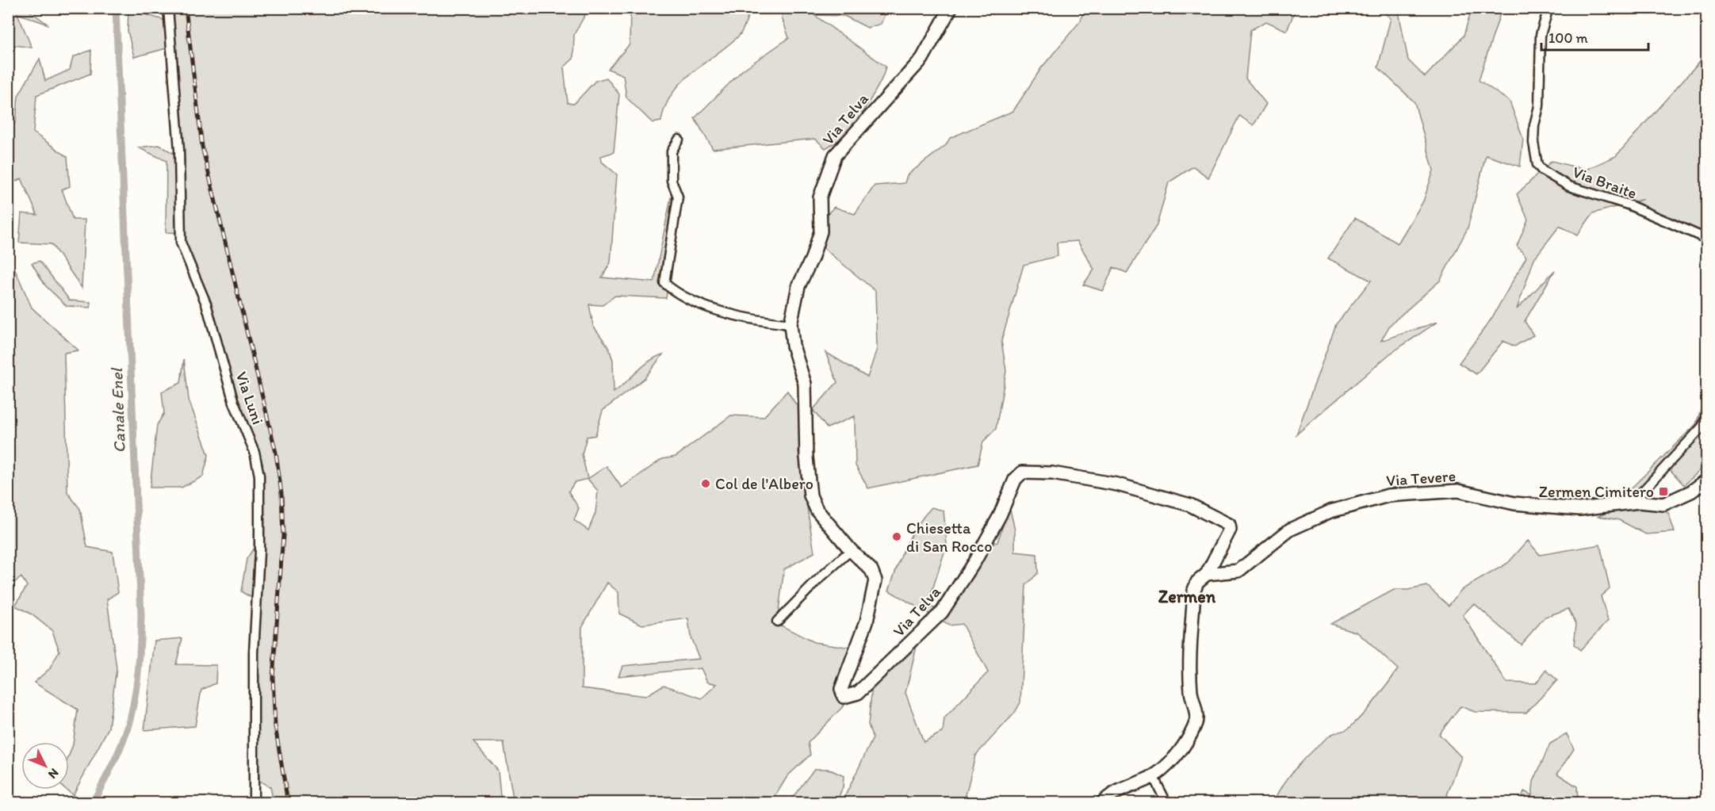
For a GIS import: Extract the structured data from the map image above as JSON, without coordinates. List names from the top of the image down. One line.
{"streets":{"street":["Via Telva","Via Braite","Via Luni","Via Tevere"]},"crossings":[["Via Telva","Via Tevere"]],"districts":["Zermen"],"water":["Canale Enel"],"places":{"other":["Col de l'Albero","Chiesetta di San Rocco"],"transit":["Zermen Cimitero"]},"scale_bar":"100 m","north":"bottom right"}
